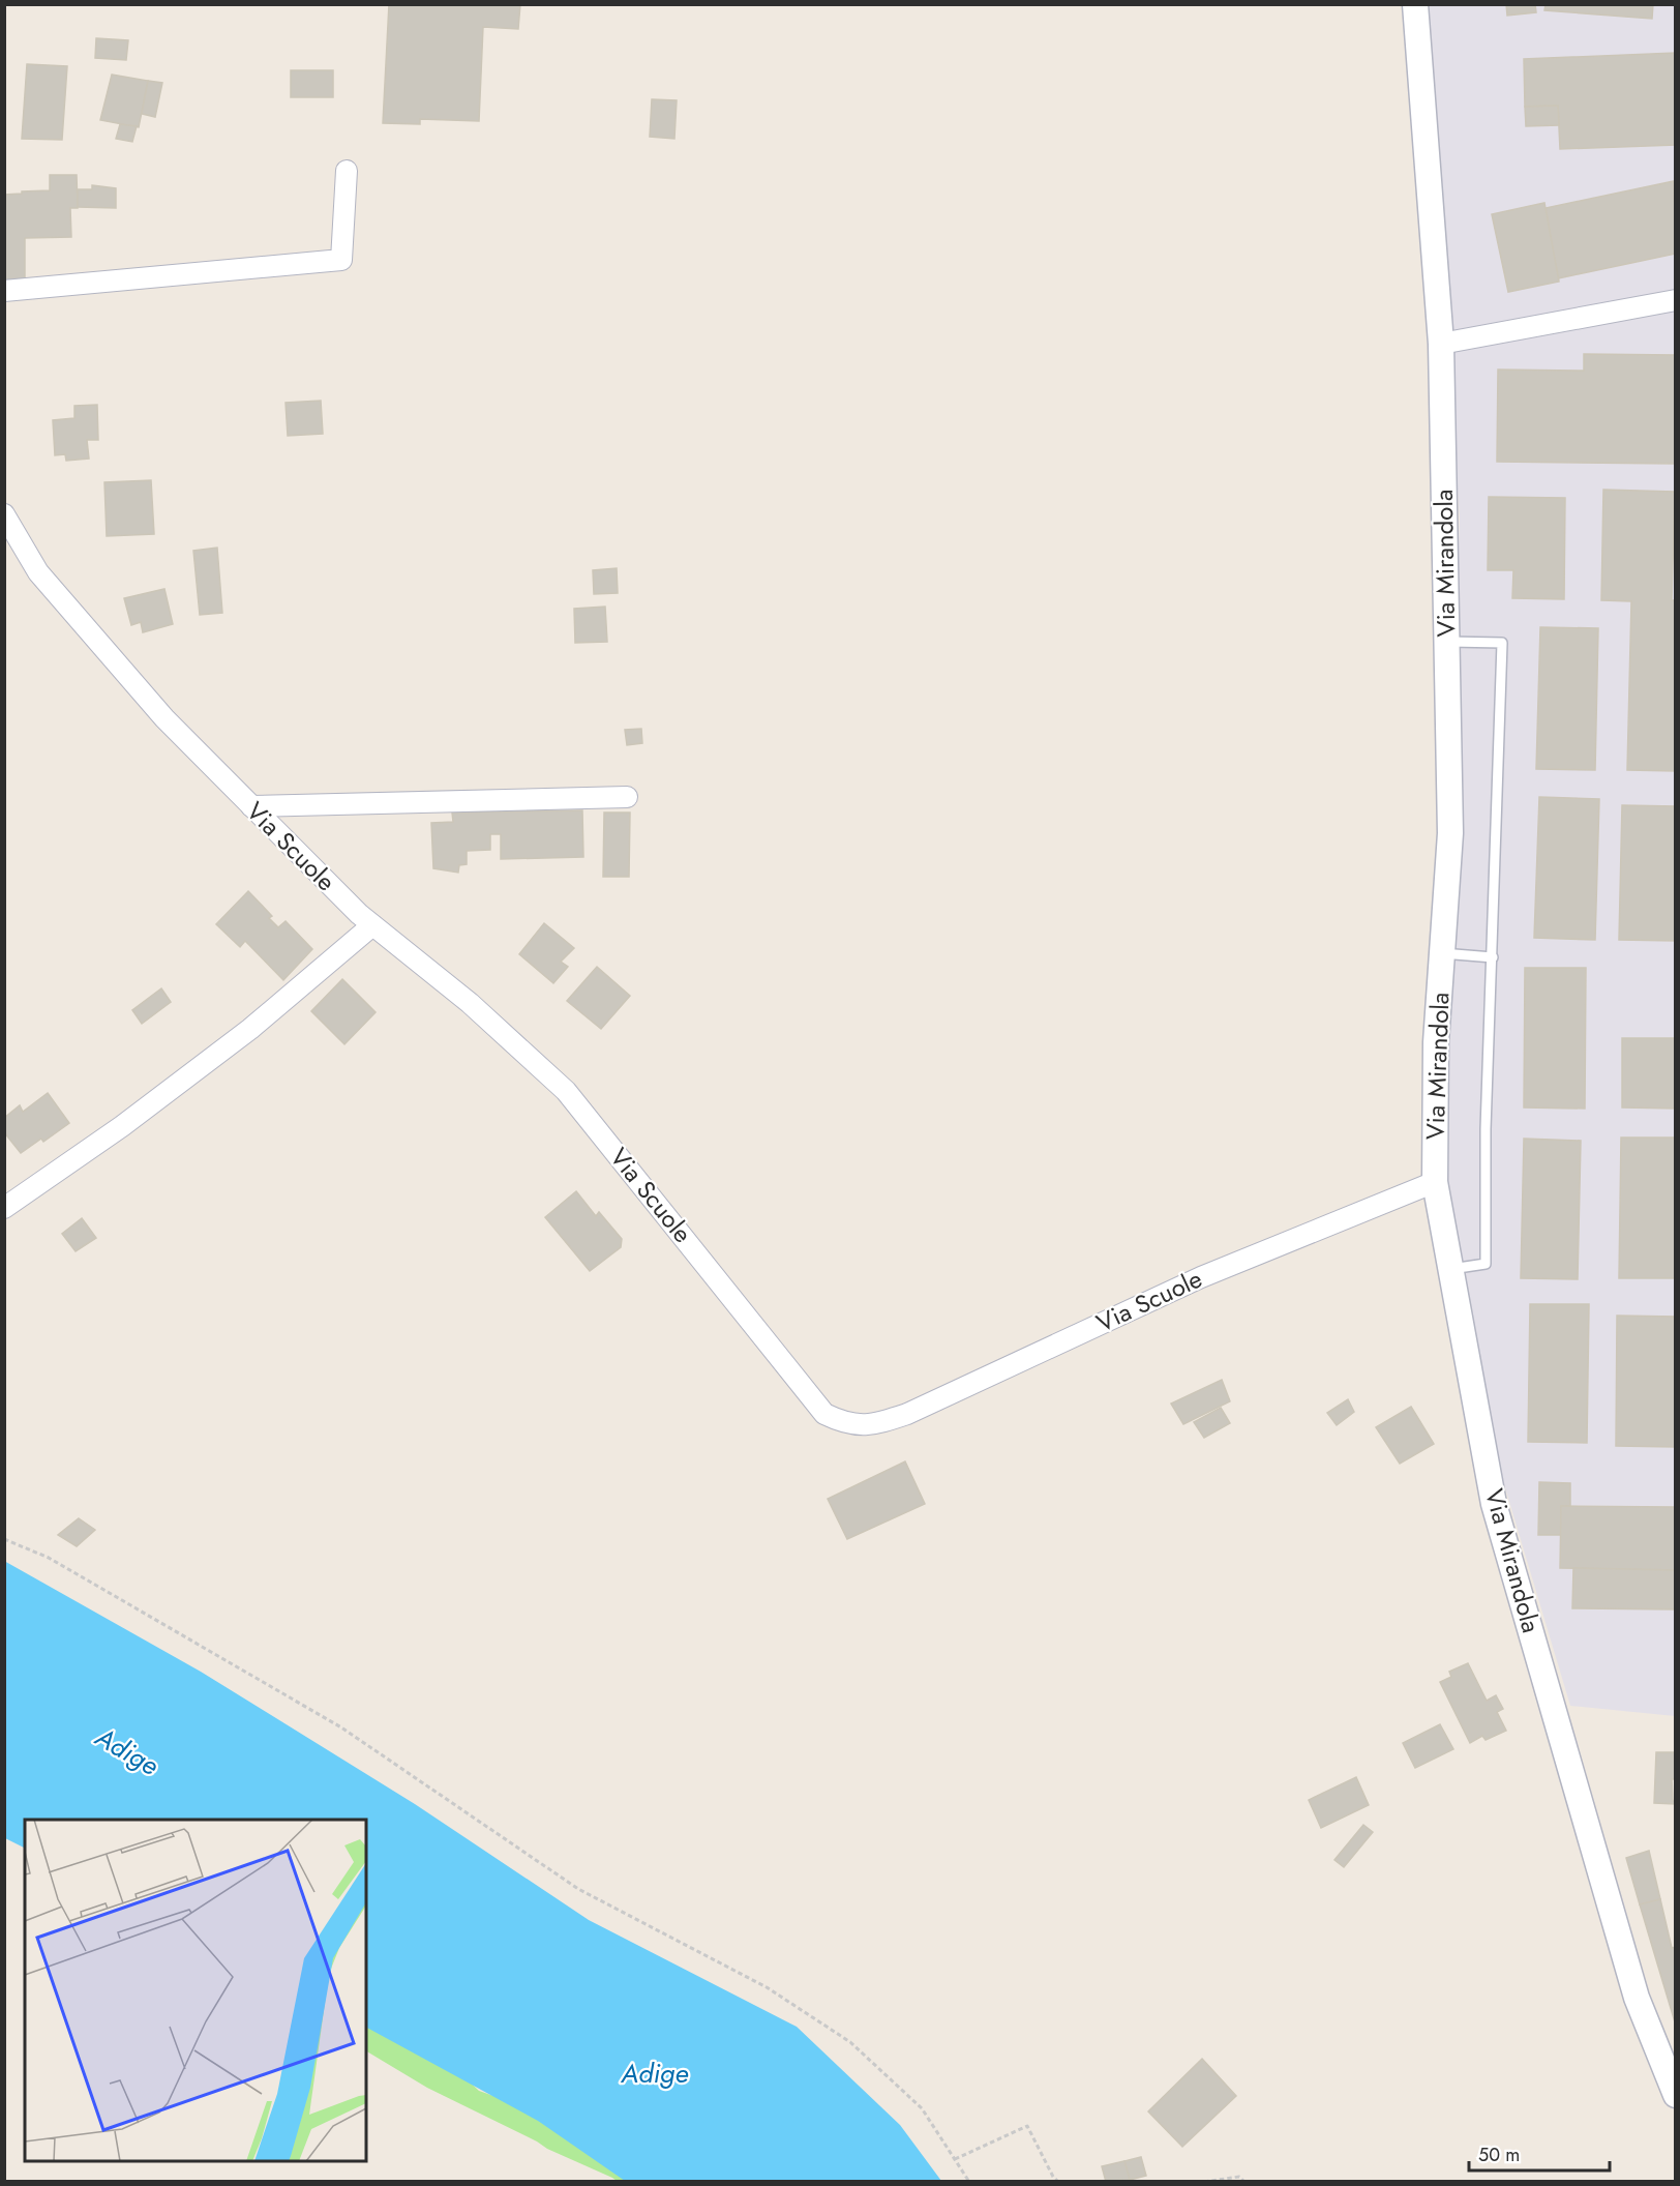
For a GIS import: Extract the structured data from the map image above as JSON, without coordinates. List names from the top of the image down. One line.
{"streets":{"street":["Via Mirandola","Via Scuole"]},"crossings":[["Via Mirandola","Via Scuole"]],"water":["Adige"],"scale_bar":"50 m"}
